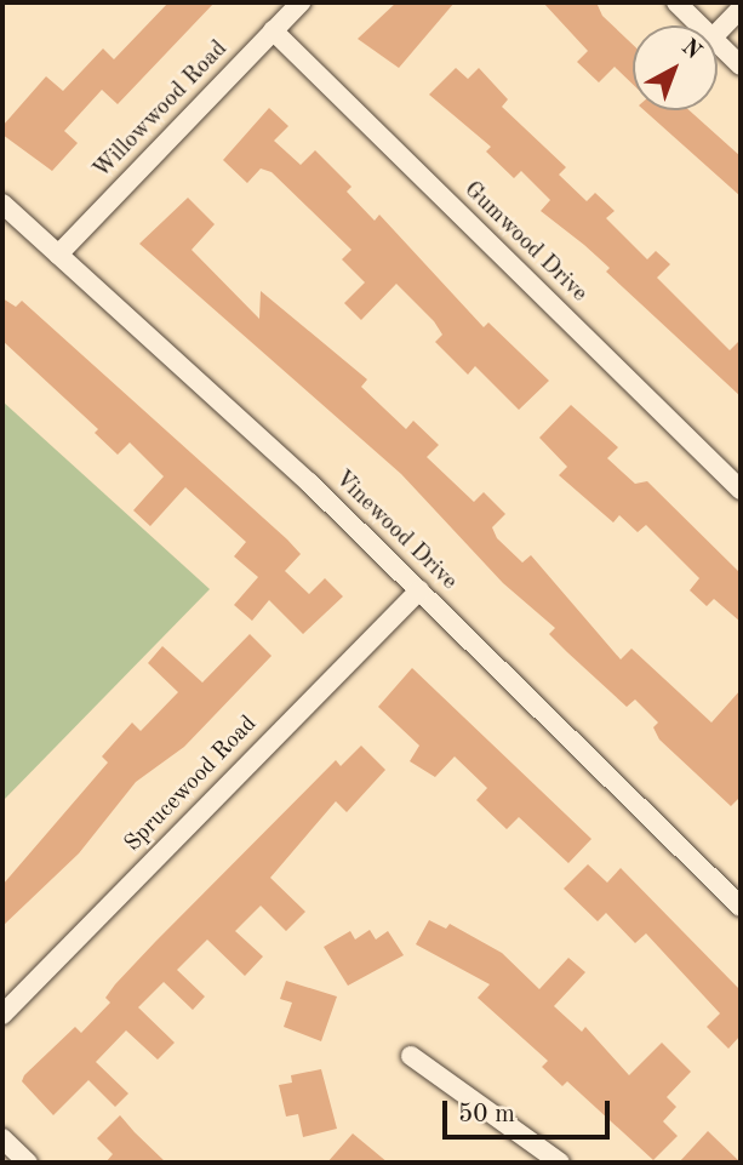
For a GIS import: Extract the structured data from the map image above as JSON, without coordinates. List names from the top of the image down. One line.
{"streets":{"street":["Willowwood Road","Gumwood Drive","Vinewood Drive","Sprucewood Road"]},"crossings":[["Willowwood Road","Gumwood Drive"],["Willowwood Road","Vinewood Drive"],["Vinewood Drive","Sprucewood Road"]],"scale_bar":"50 m","north":"top right"}
